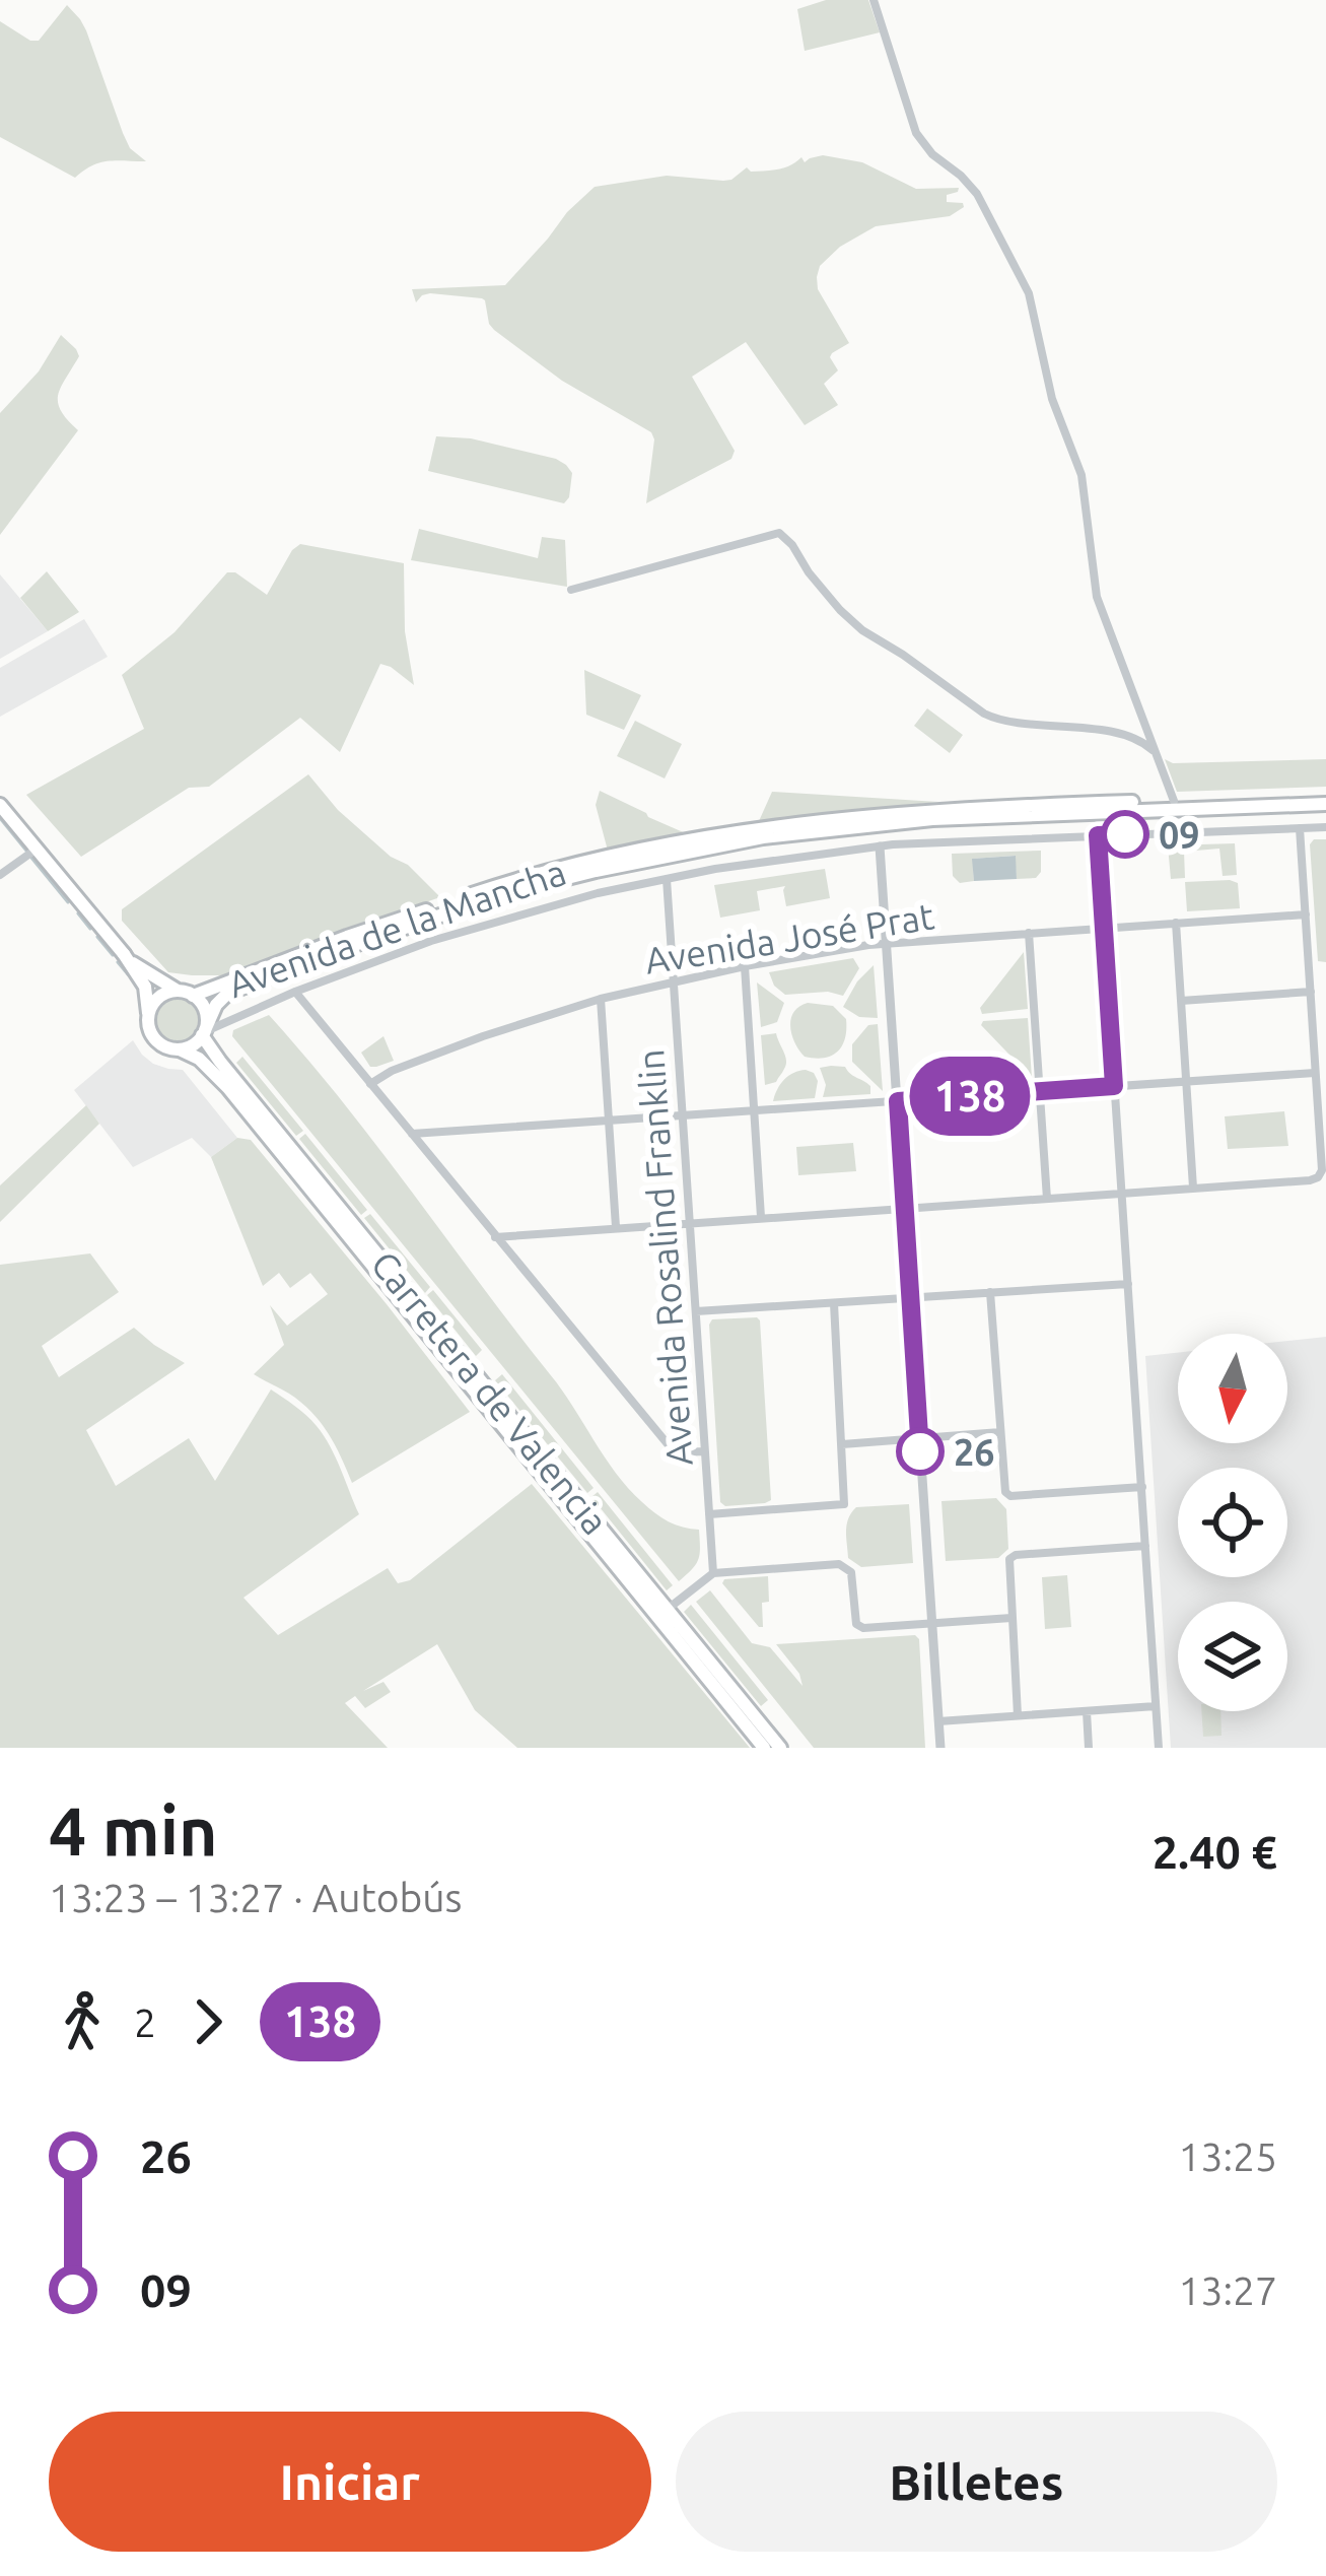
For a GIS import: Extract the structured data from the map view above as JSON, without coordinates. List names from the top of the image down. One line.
{"streets":{"main road":["Avenida de la Mancha","Carretera de Valencia"],"street":["Avenida José Prat","Avenida Rosalind Franklin"]},"crossings":[["Avenida de la Mancha","Avenida Rosalind Franklin"],["Avenida de la Mancha","Carretera de Valencia"],["Avenida José Prat","Avenida Rosalind Franklin"]],"places":["09","26"],"lines":["bus line 138"],"north":"bottom","page":{"on_map":"138","heading":["4 min","13:23 – 13:27 · Autobús","2.40 €"],"legs":["2","138"],"list":[{"name":"26","value":"13:25"},{"name":"09","value":"13:27"}],"buttons":["Iniciar","Billetes"]}}
